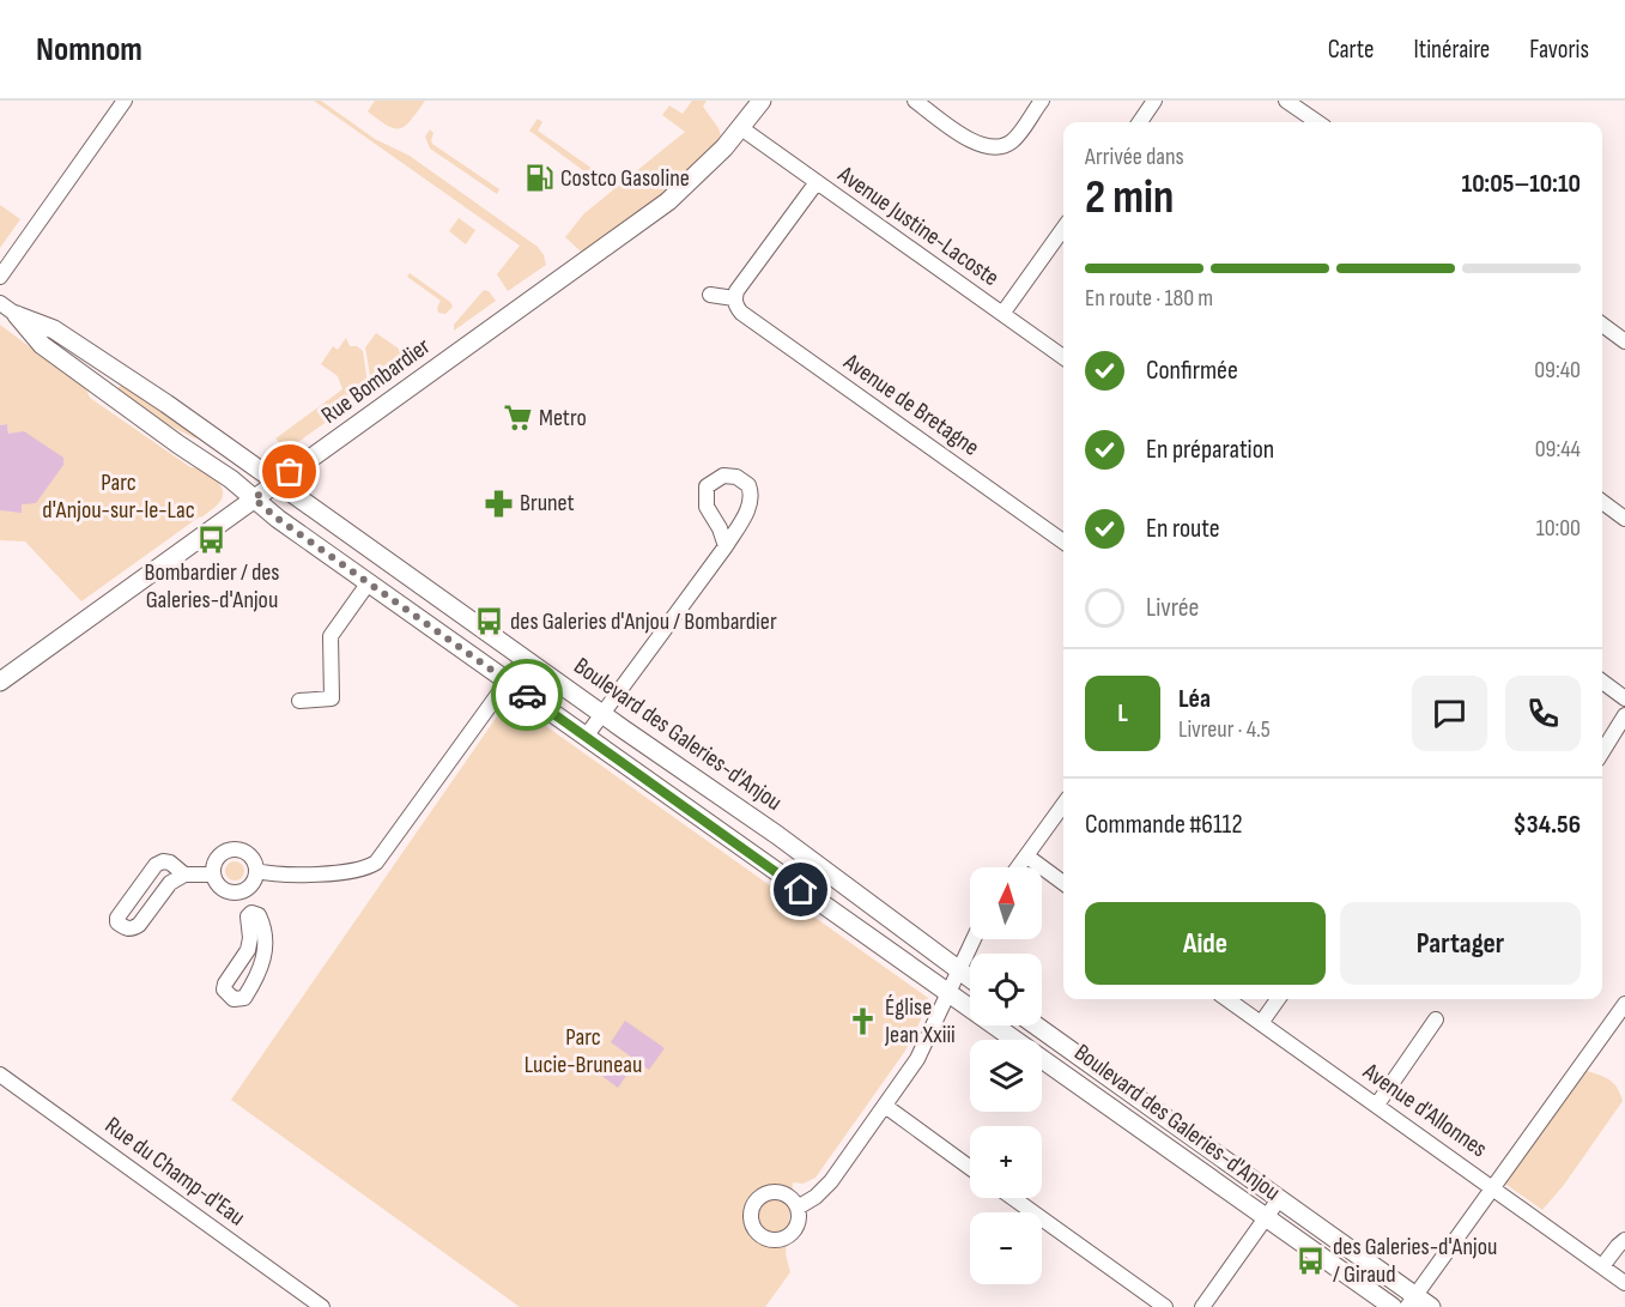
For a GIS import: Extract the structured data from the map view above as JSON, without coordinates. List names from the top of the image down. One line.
{"streets":{"street":["Avenue Justine-Lacoste","Rue Bombardier","Avenue de Bretagne","Boulevard des Galeries-d'Anjou","Avenue d'Allonnes","Rue du Champ-d'Eau"]},"crossings":[["Avenue Justine-Lacoste","Rue Bombardier"],["Rue Bombardier","Boulevard des Galeries-d'Anjou"]],"parks":["Parc d'Anjou-sur-le-Lac","Parc Lucie-Bruneau"],"places":{"fuel station":["Costco Gasoline"],"supermarket":["Metro"],"pharmacy":["Brunet"],"bus stop":["Bombardier / des Galeries-d'Anjou","des Galeries d'Anjou / Bombardier","des Galeries-d'Anjou / Giraud"],"church":["Église Jean Xxiii"]},"north":"top","page":{"header":"Nomnom","nav":["Carte","Itinéraire","Favoris"],"heading":["2 min","Arrivée dans","10:05–10:10"],"panel":["Léa","Livreur · 4.5","Commande #6112","$34.56"],"bar":"En route · 180 m","list":[["Confirmée","09:40"],["En préparation","09:44"],["En route","10:00"],"Livrée"],"round":"L","map_buttons":["+","−"],"buttons":["Aide","Partager"]}}
